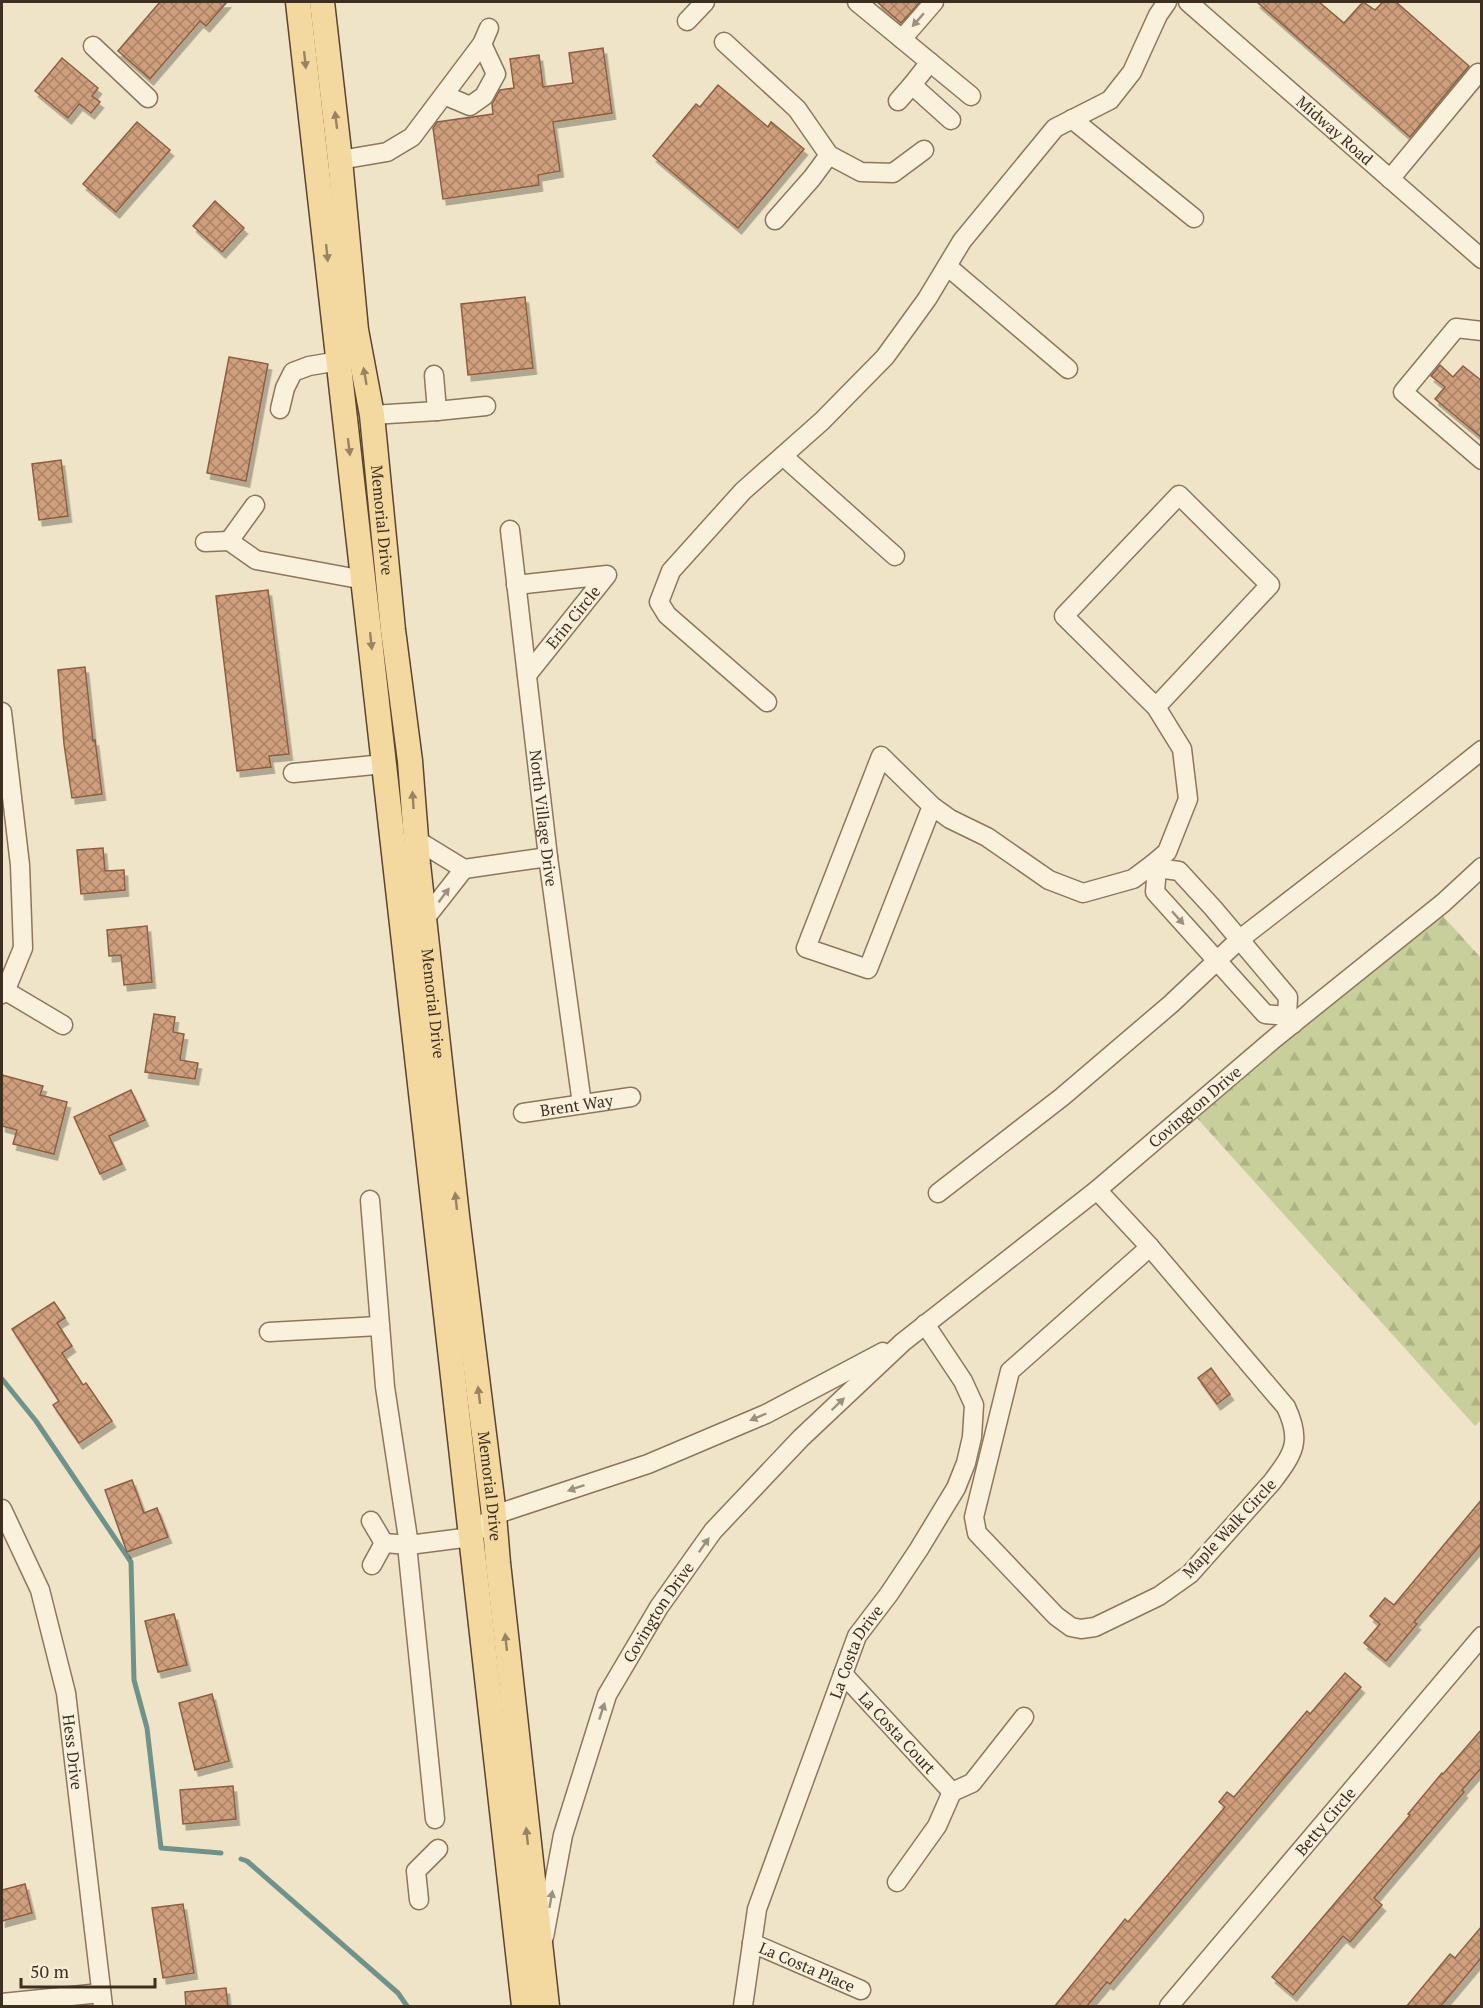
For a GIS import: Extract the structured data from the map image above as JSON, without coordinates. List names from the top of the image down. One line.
{"streets":{"main road":["Memorial Drive"],"street":["Midway Road","Erin Circle","North Village Drive","Brent Way","Covington Drive","Maple Walk Circle","La Costa Drive","La Costa Court","Hess Drive","Betty Circle","La Costa Place"]},"crossings":[["Memorial Drive","Covington Drive"],["Erin Circle","North Village Drive"],["North Village Drive","Brent Way"],["Covington Drive","Maple Walk Circle"],["Covington Drive","La Costa Drive"],["La Costa Drive","La Costa Court"],["La Costa Drive","La Costa Place"]],"scale_bar":"50 m"}
